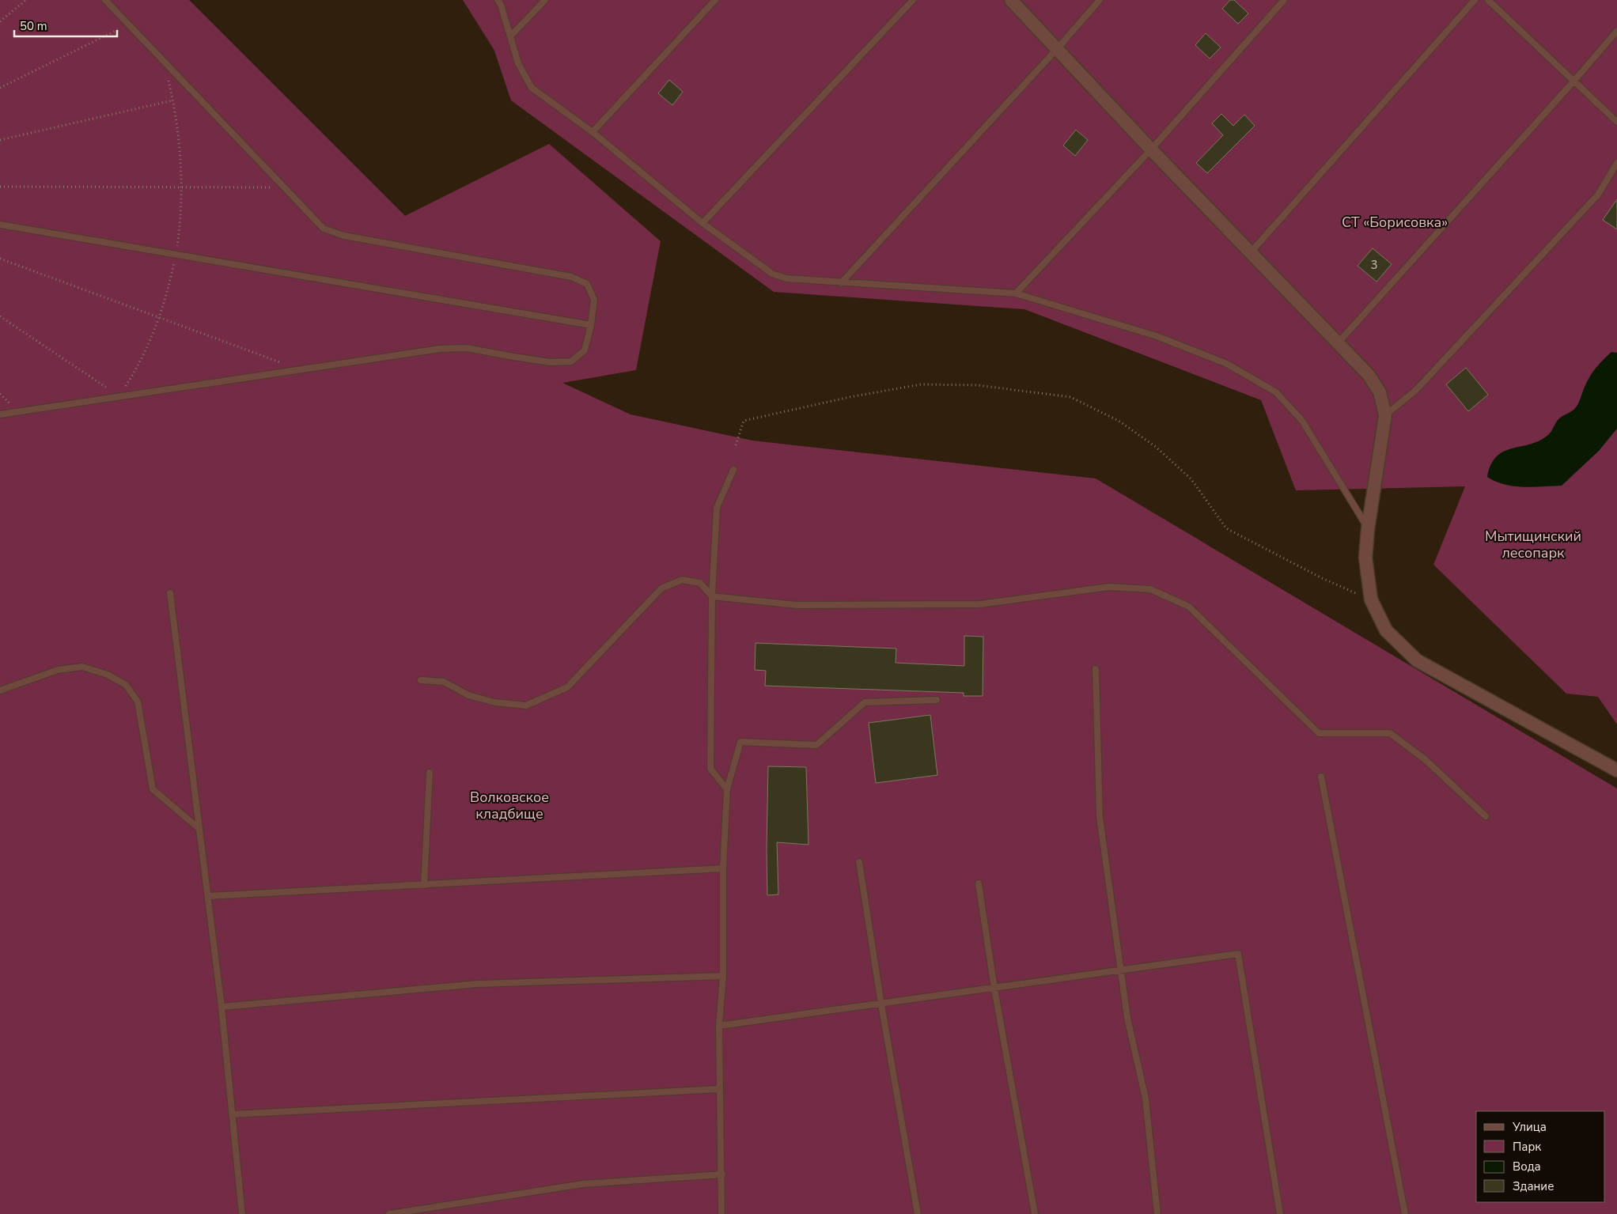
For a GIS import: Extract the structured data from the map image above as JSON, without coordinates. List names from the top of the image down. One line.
{"parks":["СТ «Борисовка»","Мытищинский лесопарк","Волковское кладбище"],"house_numbers":["3"],"legend":["Улица","Парк","Вода","Здание"],"scale_bar":"50 m"}
